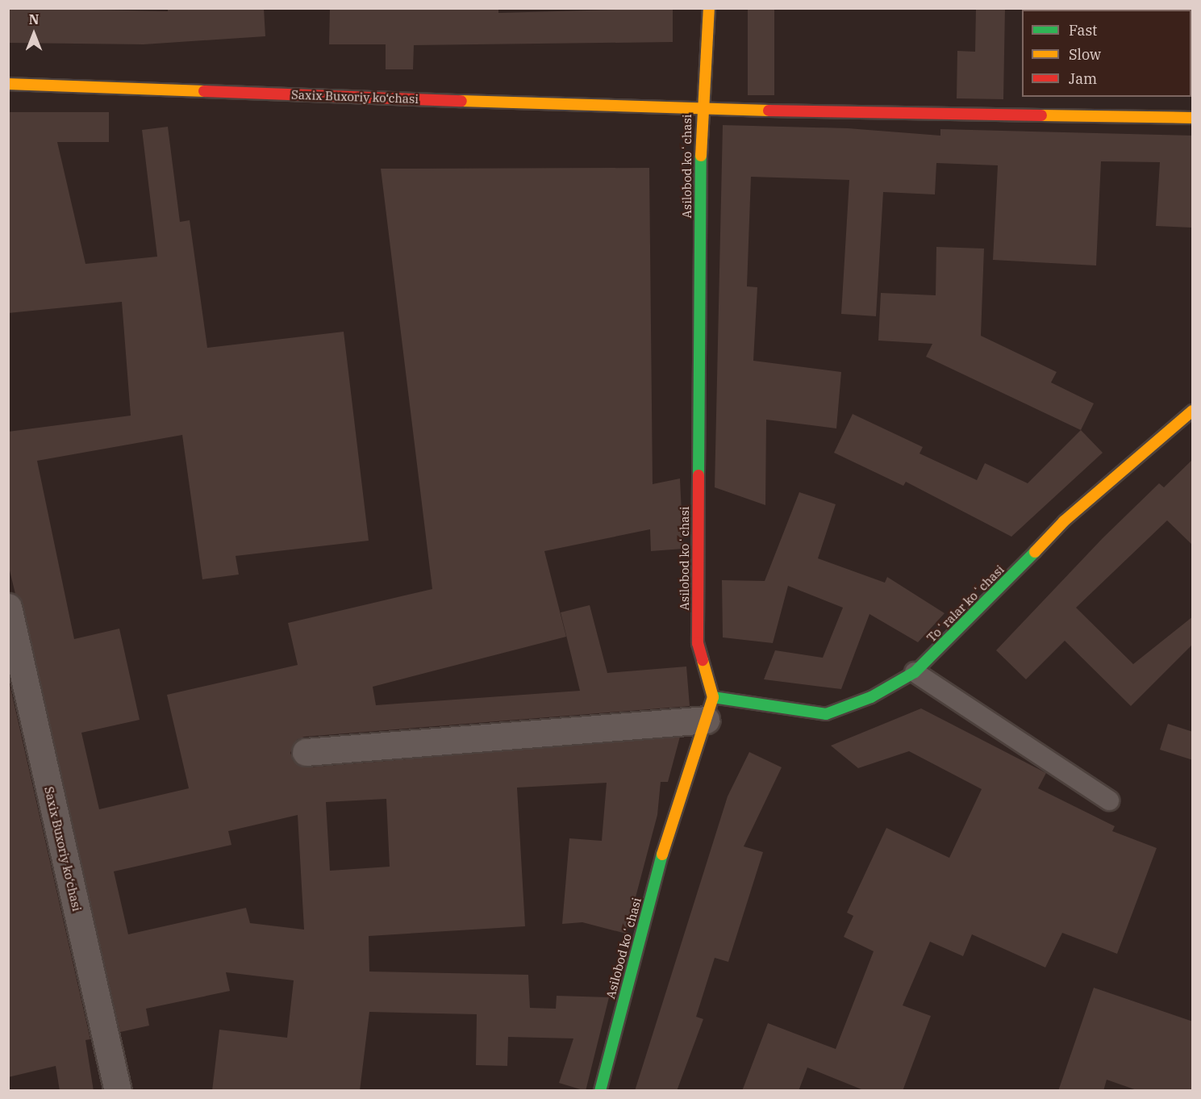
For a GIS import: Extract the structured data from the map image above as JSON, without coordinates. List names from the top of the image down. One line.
{"streets":{"street":["Saxix Buxoriy ko‘chasi","Asilobod koʻchasi","Toʻralar koʻchasi"]},"crossings":[["Saxix Buxoriy ko‘chasi","Asilobod koʻchasi"],["Asilobod koʻchasi","Toʻralar koʻchasi"]],"legend":["Fast","Slow","Jam"],"north":"top"}
